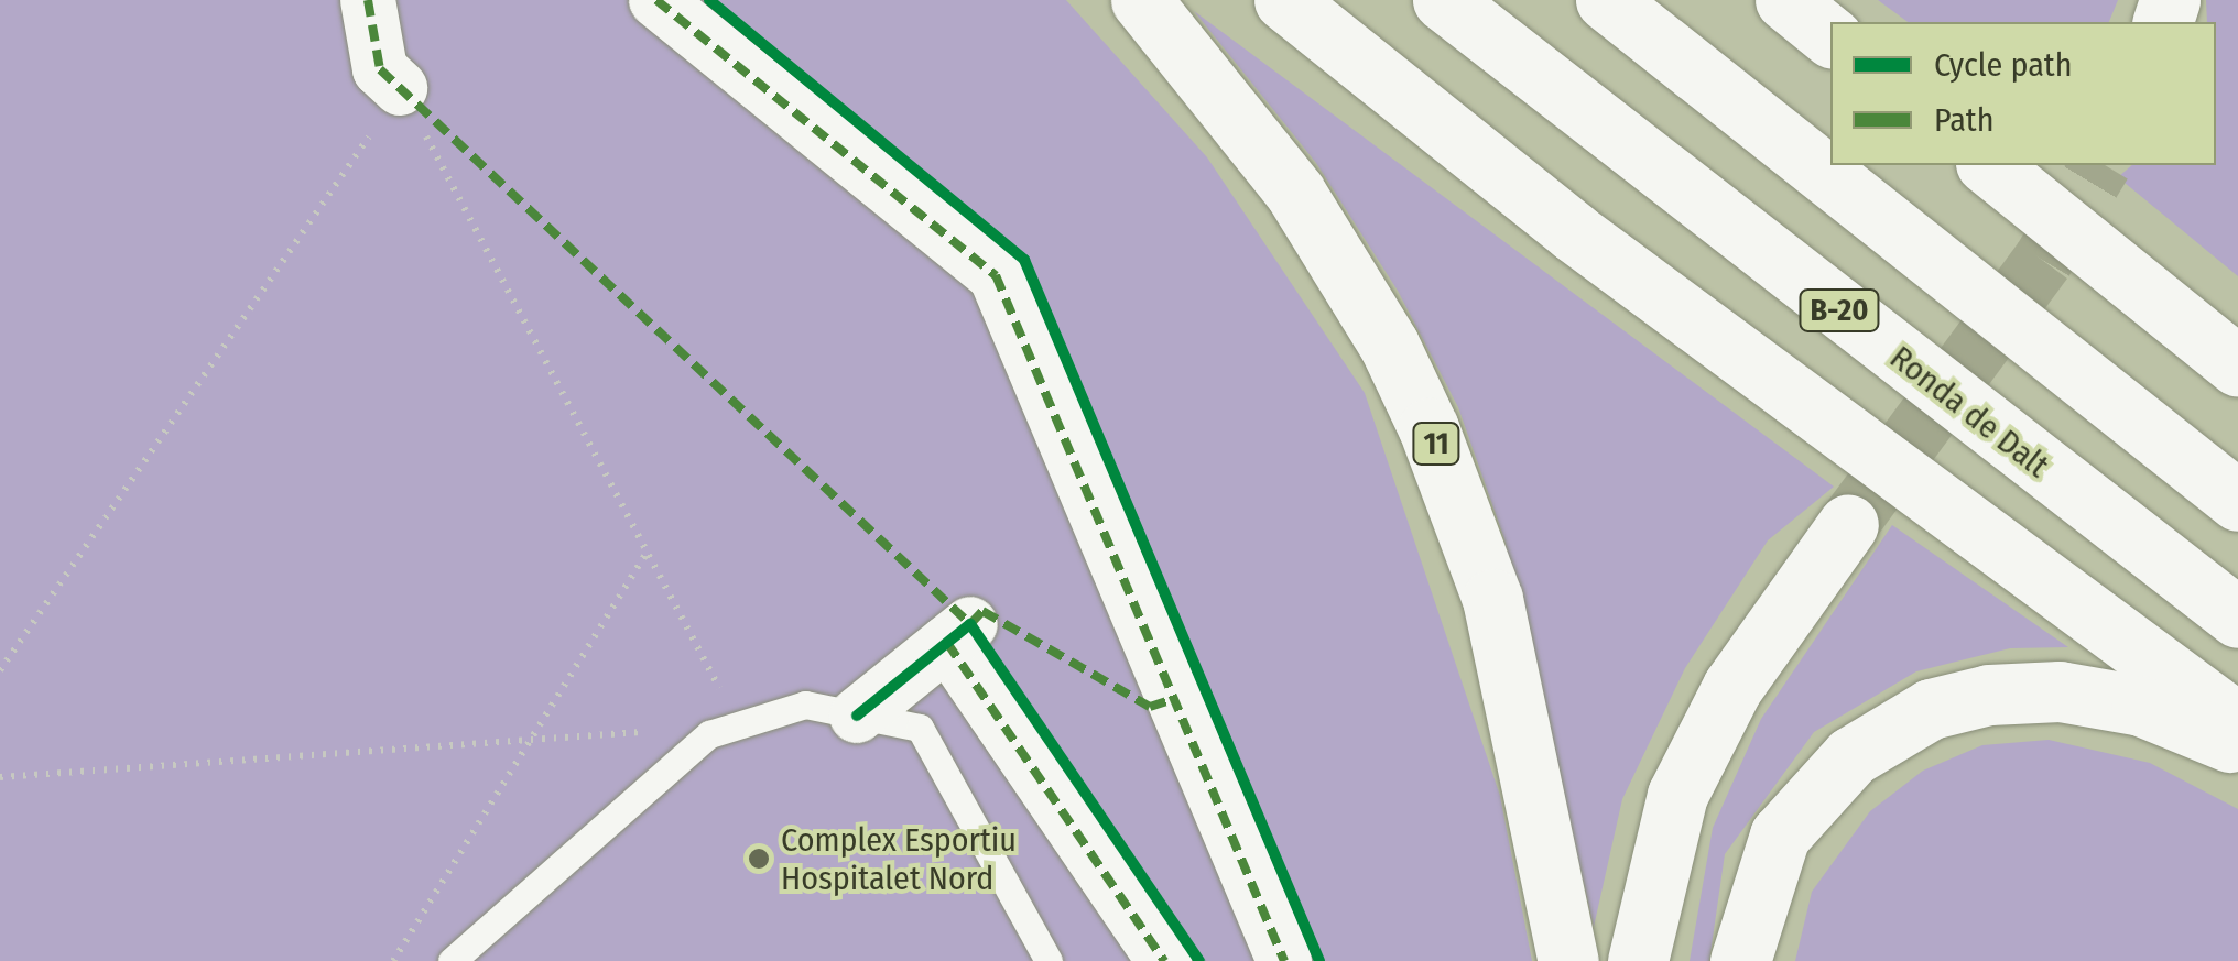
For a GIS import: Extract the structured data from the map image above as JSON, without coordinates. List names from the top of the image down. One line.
{"streets":{"highway":["B-20","Ronda de Dalt","11"]},"places":["Complex Esportiu Hospitalet Nord"],"legend":["Cycle path","Path"]}
